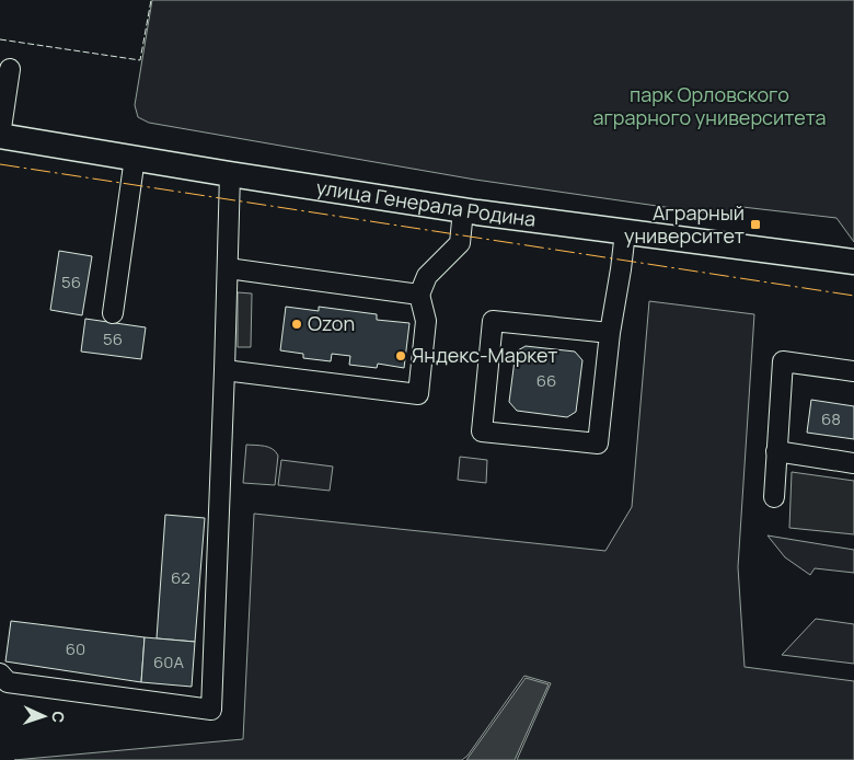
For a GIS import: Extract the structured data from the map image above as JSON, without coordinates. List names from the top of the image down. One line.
{"streets":{"main road":["улица Генерала Родина"]},"parks":["парк Орловского аграрного университета"],"places":{"transit":["Аграрный университет"],"other":["Ozon","Яндекс-Маркет"]},"house_numbers":["56","56","66","68","62","60","60А"],"north":"right"}
